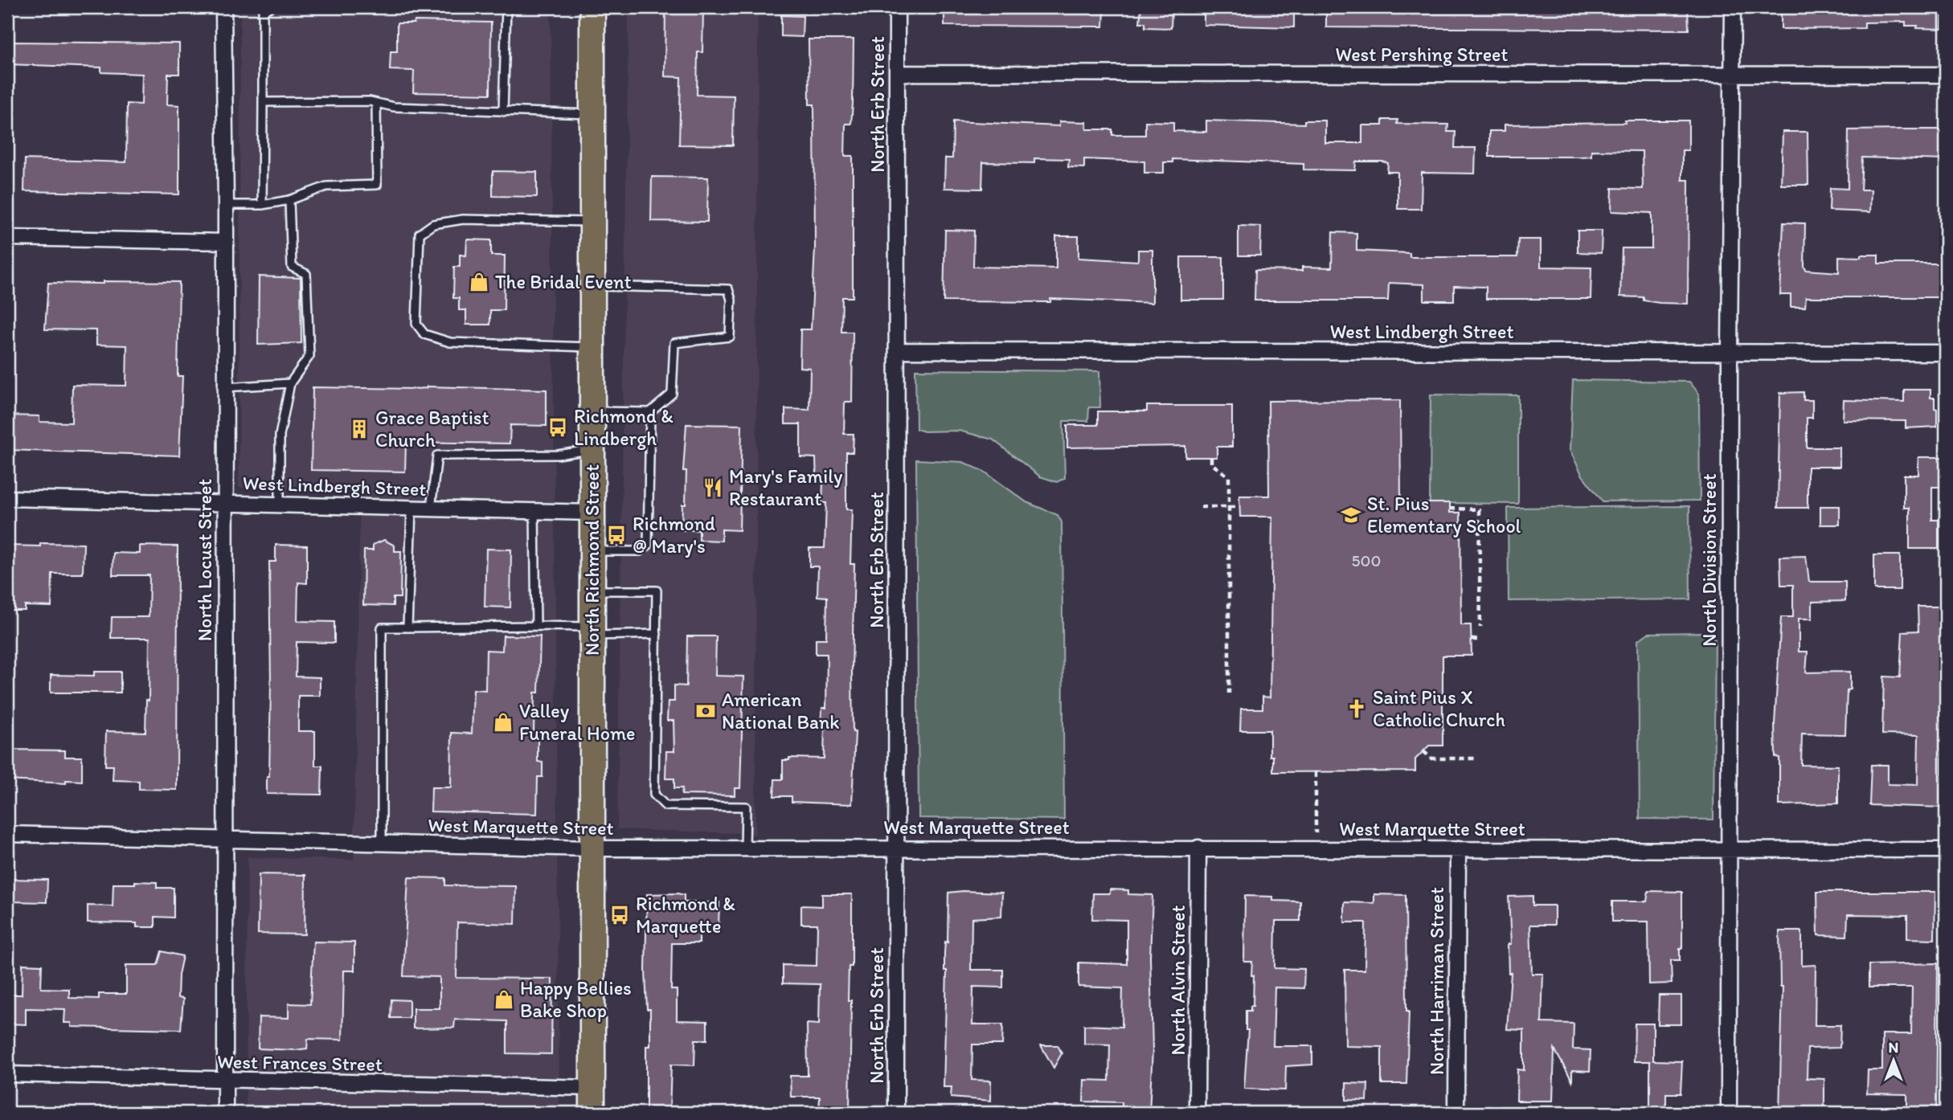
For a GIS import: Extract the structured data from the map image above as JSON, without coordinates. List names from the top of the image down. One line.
{"streets":{"main road":["North Richmond Street"],"street":["West Pershing Street","North Erb Street","West Lindbergh Street","North Locust Street","North Division Street","West Marquette Street","North Alvin Street","North Harriman Street","West Frances Street"]},"crossings":[["West Pershing Street","North Erb Street"],["West Pershing Street","North Division Street"],["North Erb Street","West Lindbergh Street"],["North Erb Street","West Marquette Street"],["West Lindbergh Street","North Locust Street"],["West Lindbergh Street","North Richmond Street"],["West Lindbergh Street","North Division Street"],["North Locust Street","West Marquette Street"],["North Locust Street","West Frances Street"],["North Richmond Street","West Marquette Street"],["North Richmond Street","West Frances Street"],["North Division Street","West Marquette Street"],["West Marquette Street","North Alvin Street"],["West Marquette Street","North Harriman Street"]],"places":{"shop":["The Bridal Event","Valley Funeral Home","Happy Bellies Bake Shop"],"bus stop":["Richmond & Lindbergh","Richmond @ Mary's","Richmond & Marquette"],"building":["Grace Baptist Church"],"restaurant":["Mary's Family Restaurant"],"school or university":["St. Pius Elementary School"],"church":["Saint Pius X Catholic Church"],"bank":["American National Bank"]},"house_numbers":["500"],"north":"top"}
